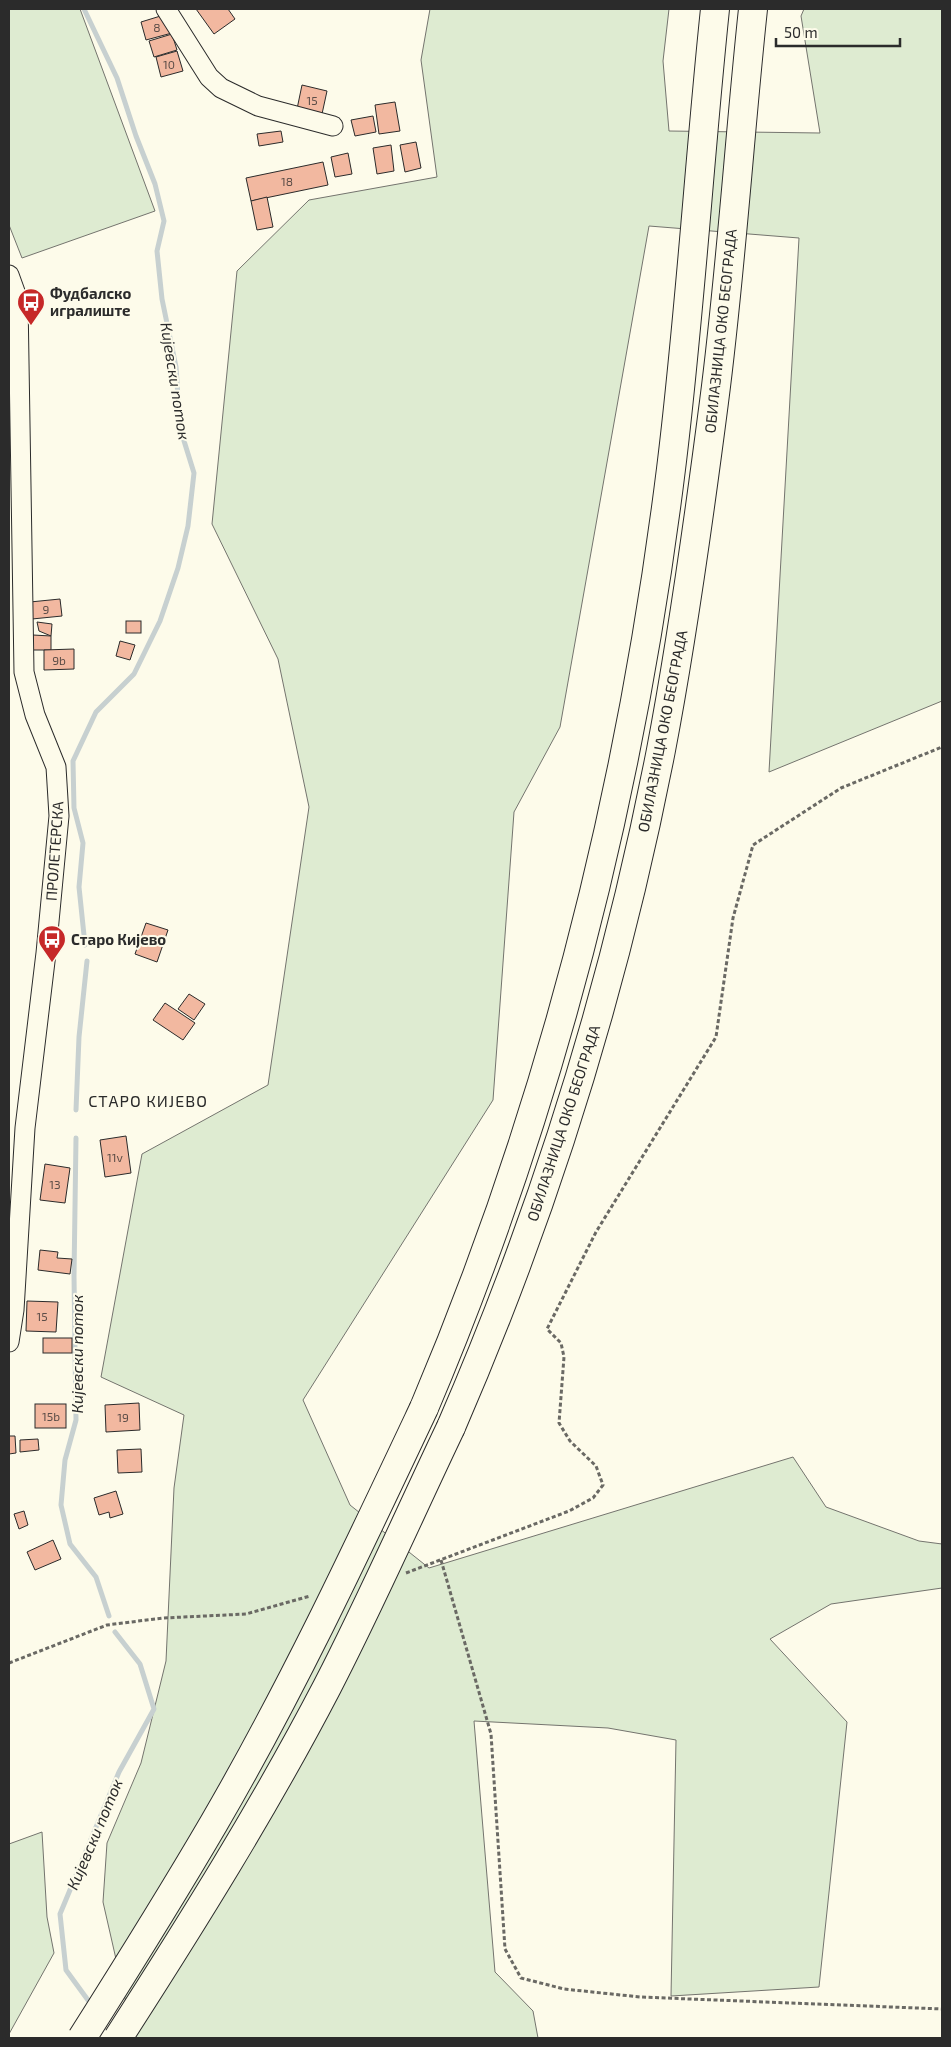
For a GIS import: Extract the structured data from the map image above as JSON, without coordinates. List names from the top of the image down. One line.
{"streets":{"highway":["ОБИЛАЗНИЦА ОКО БЕОГРАДА"],"street":["ПРОЛЕТЕРСКА"]},"districts":["СТАРО КИЈЕВО"],"water":["Кијевски поток"],"places":{"bus stop":["Фудбалско игралиште","Старо Кијево"]},"house_numbers":["8","10","15","18","9","9b","11v","13","15","15b","19"],"scale_bar":"50 m"}
